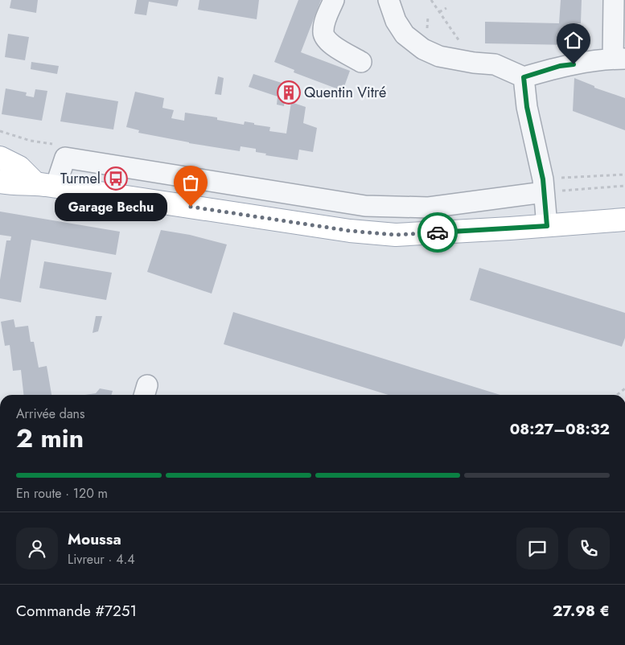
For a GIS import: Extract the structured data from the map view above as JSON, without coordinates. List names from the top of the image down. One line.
{"places":{"building":["Quentin Vitré"],"bus stop":["Turmel"],"other":["Garage Bechu"]},"page":{"bubble":"Garage Bechu","heading":["2 min","Arrivée dans","08:27–08:32"],"panel":["Moussa","Livreur · 4.4","Commande #7251","27.98 €"],"bar":"En route · 120 m"}}
